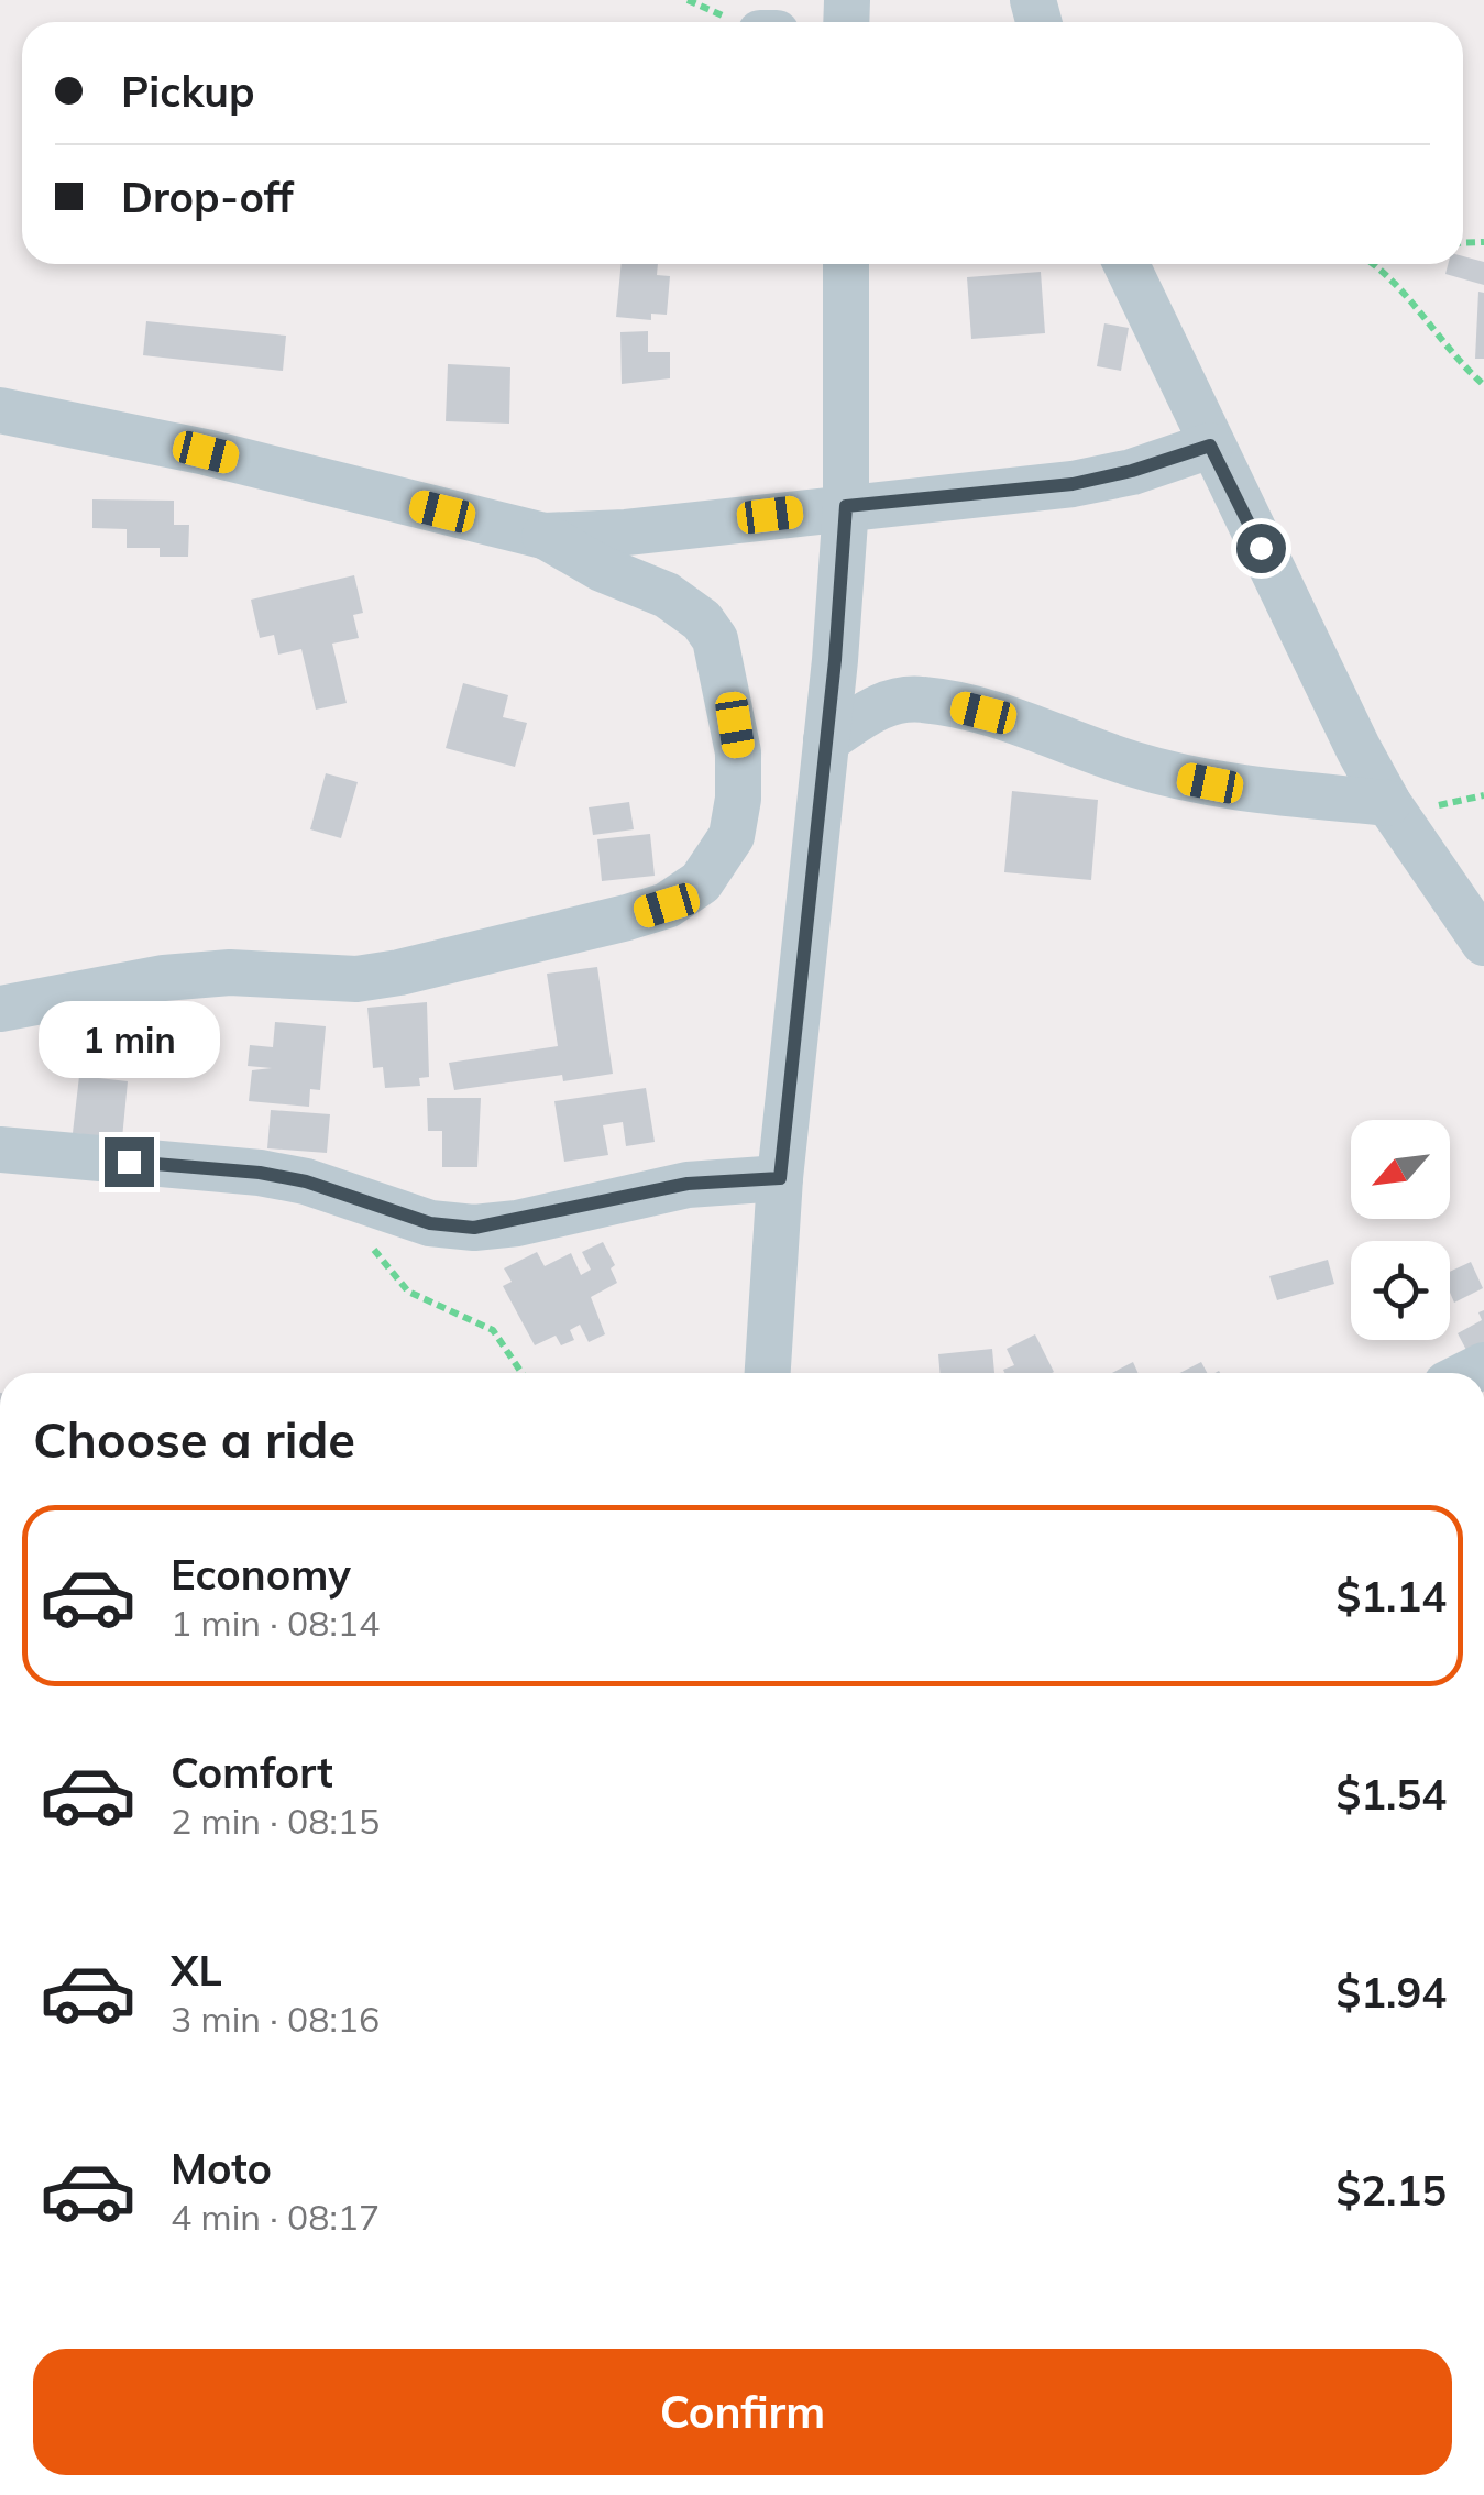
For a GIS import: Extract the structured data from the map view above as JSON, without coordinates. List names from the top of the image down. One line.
{"north":"bottom left","page":{"banner":["Pickup","Drop-off"],"bubble":"1 min","heading":"Choose a ride","list":[{"name":"Economy","note":"1 min · 08:14","value":"$1.14"},{"name":"Comfort","note":"2 min · 08:15","value":"$1.54"},{"name":"XL","note":"3 min · 08:16","value":"$1.94"},{"name":"Moto","note":"4 min · 08:17","value":"$2.15"}],"buttons":"Confirm"}}
